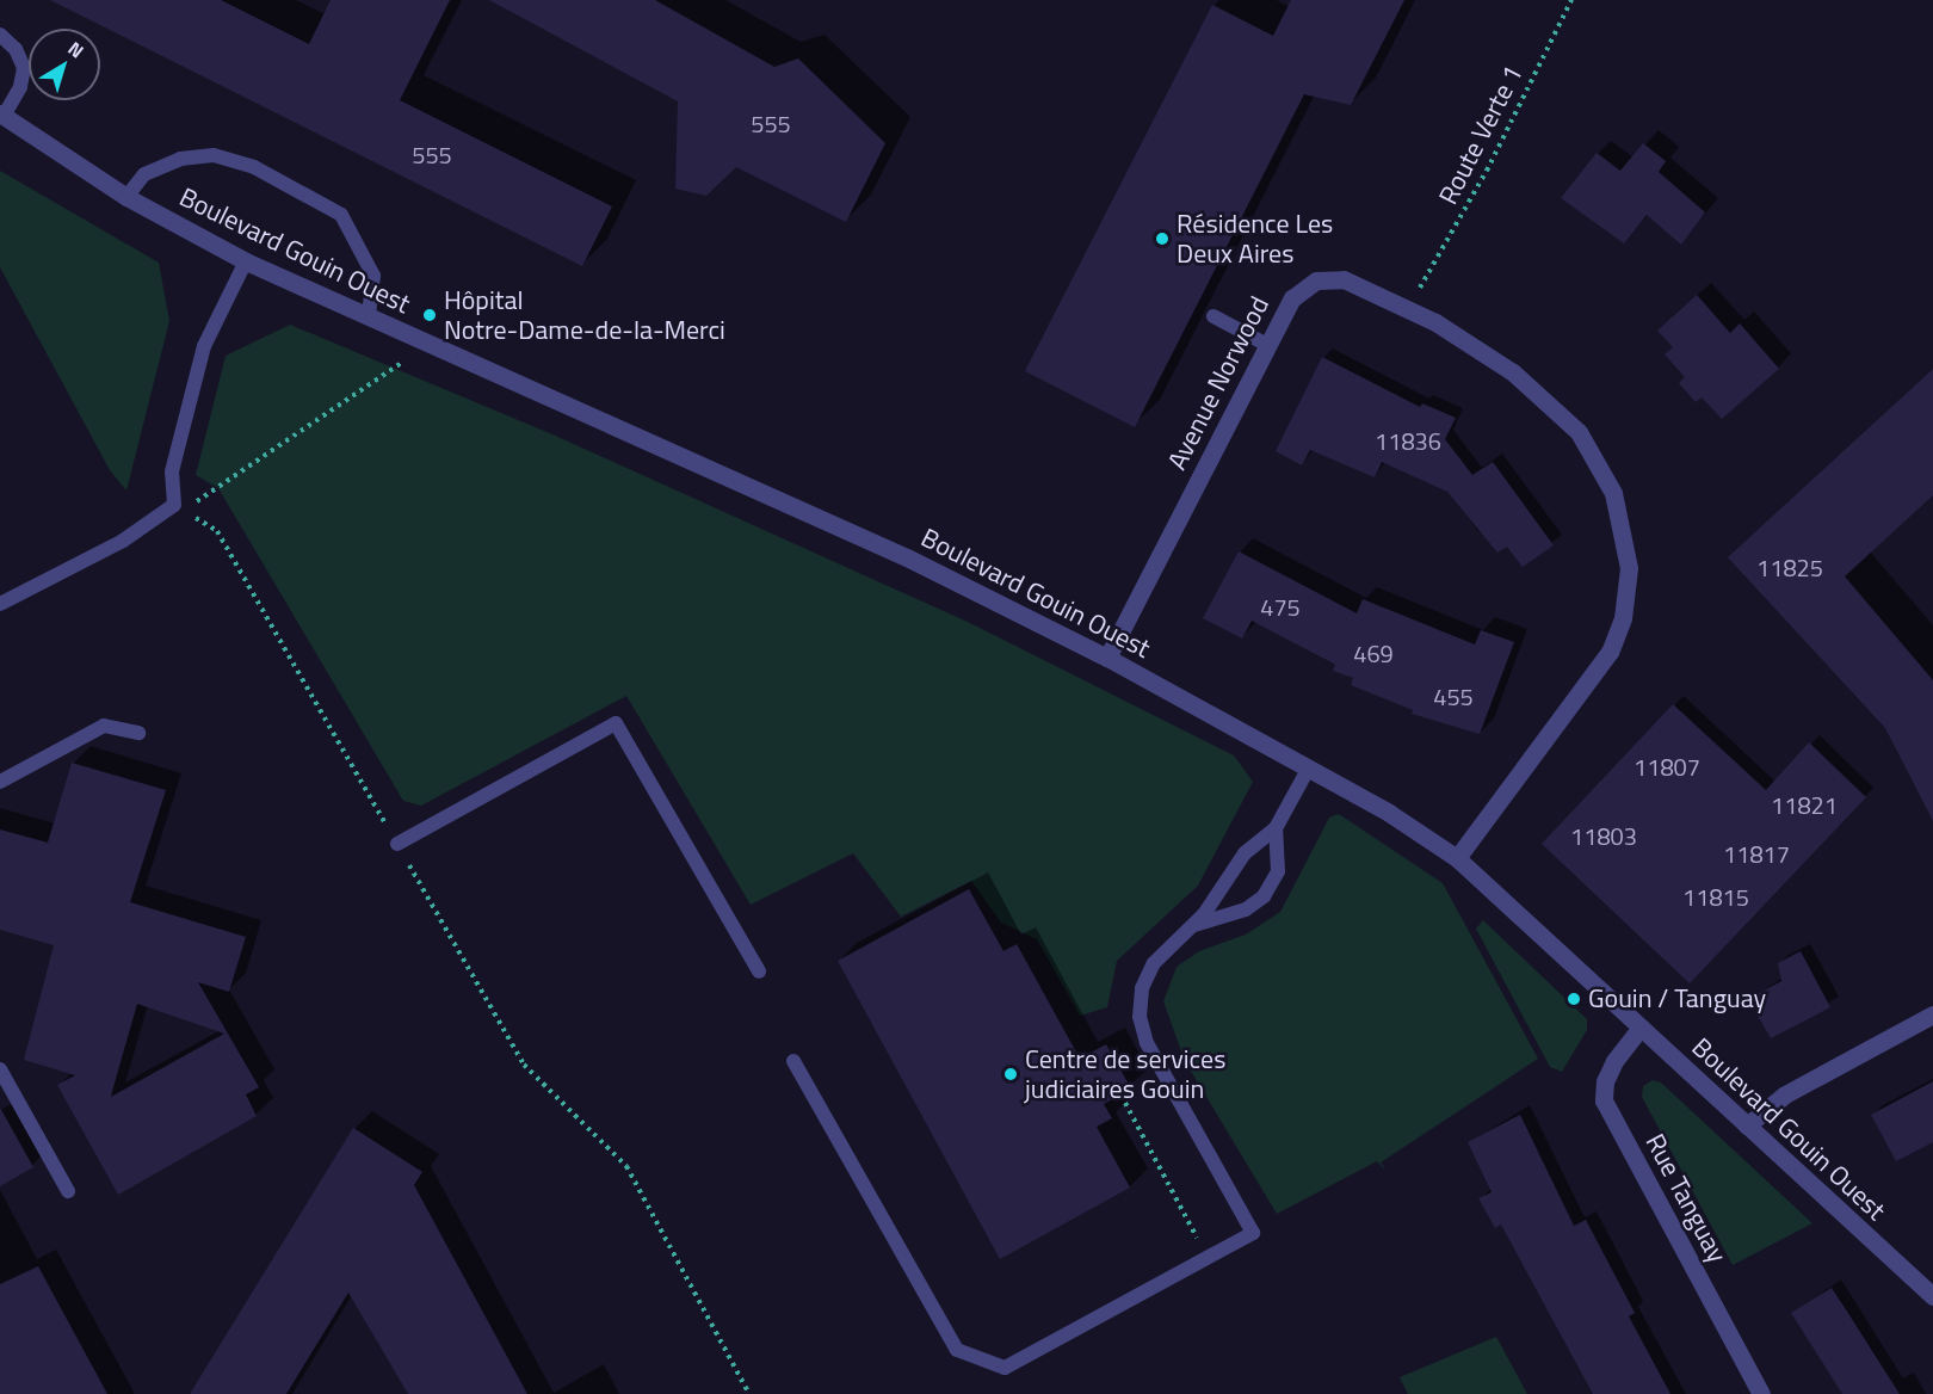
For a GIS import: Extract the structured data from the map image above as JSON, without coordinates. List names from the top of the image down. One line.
{"streets":{"street":["Boulevard Gouin Ouest","Avenue Norwood","Rue Tanguay"],"path":["Route Verte 1"]},"crossings":[["Boulevard Gouin Ouest","Avenue Norwood"],["Boulevard Gouin Ouest","Rue Tanguay"]],"places":["Résidence Les Deux Aires","Hôpital Notre-Dame-de-la-Merci","Gouin / Tanguay","Centre de services judiciaires Gouin"],"house_numbers":["555","555","11836","11825","475","469","455","11807","11821","11803","11817","11815"],"north":"top right"}
